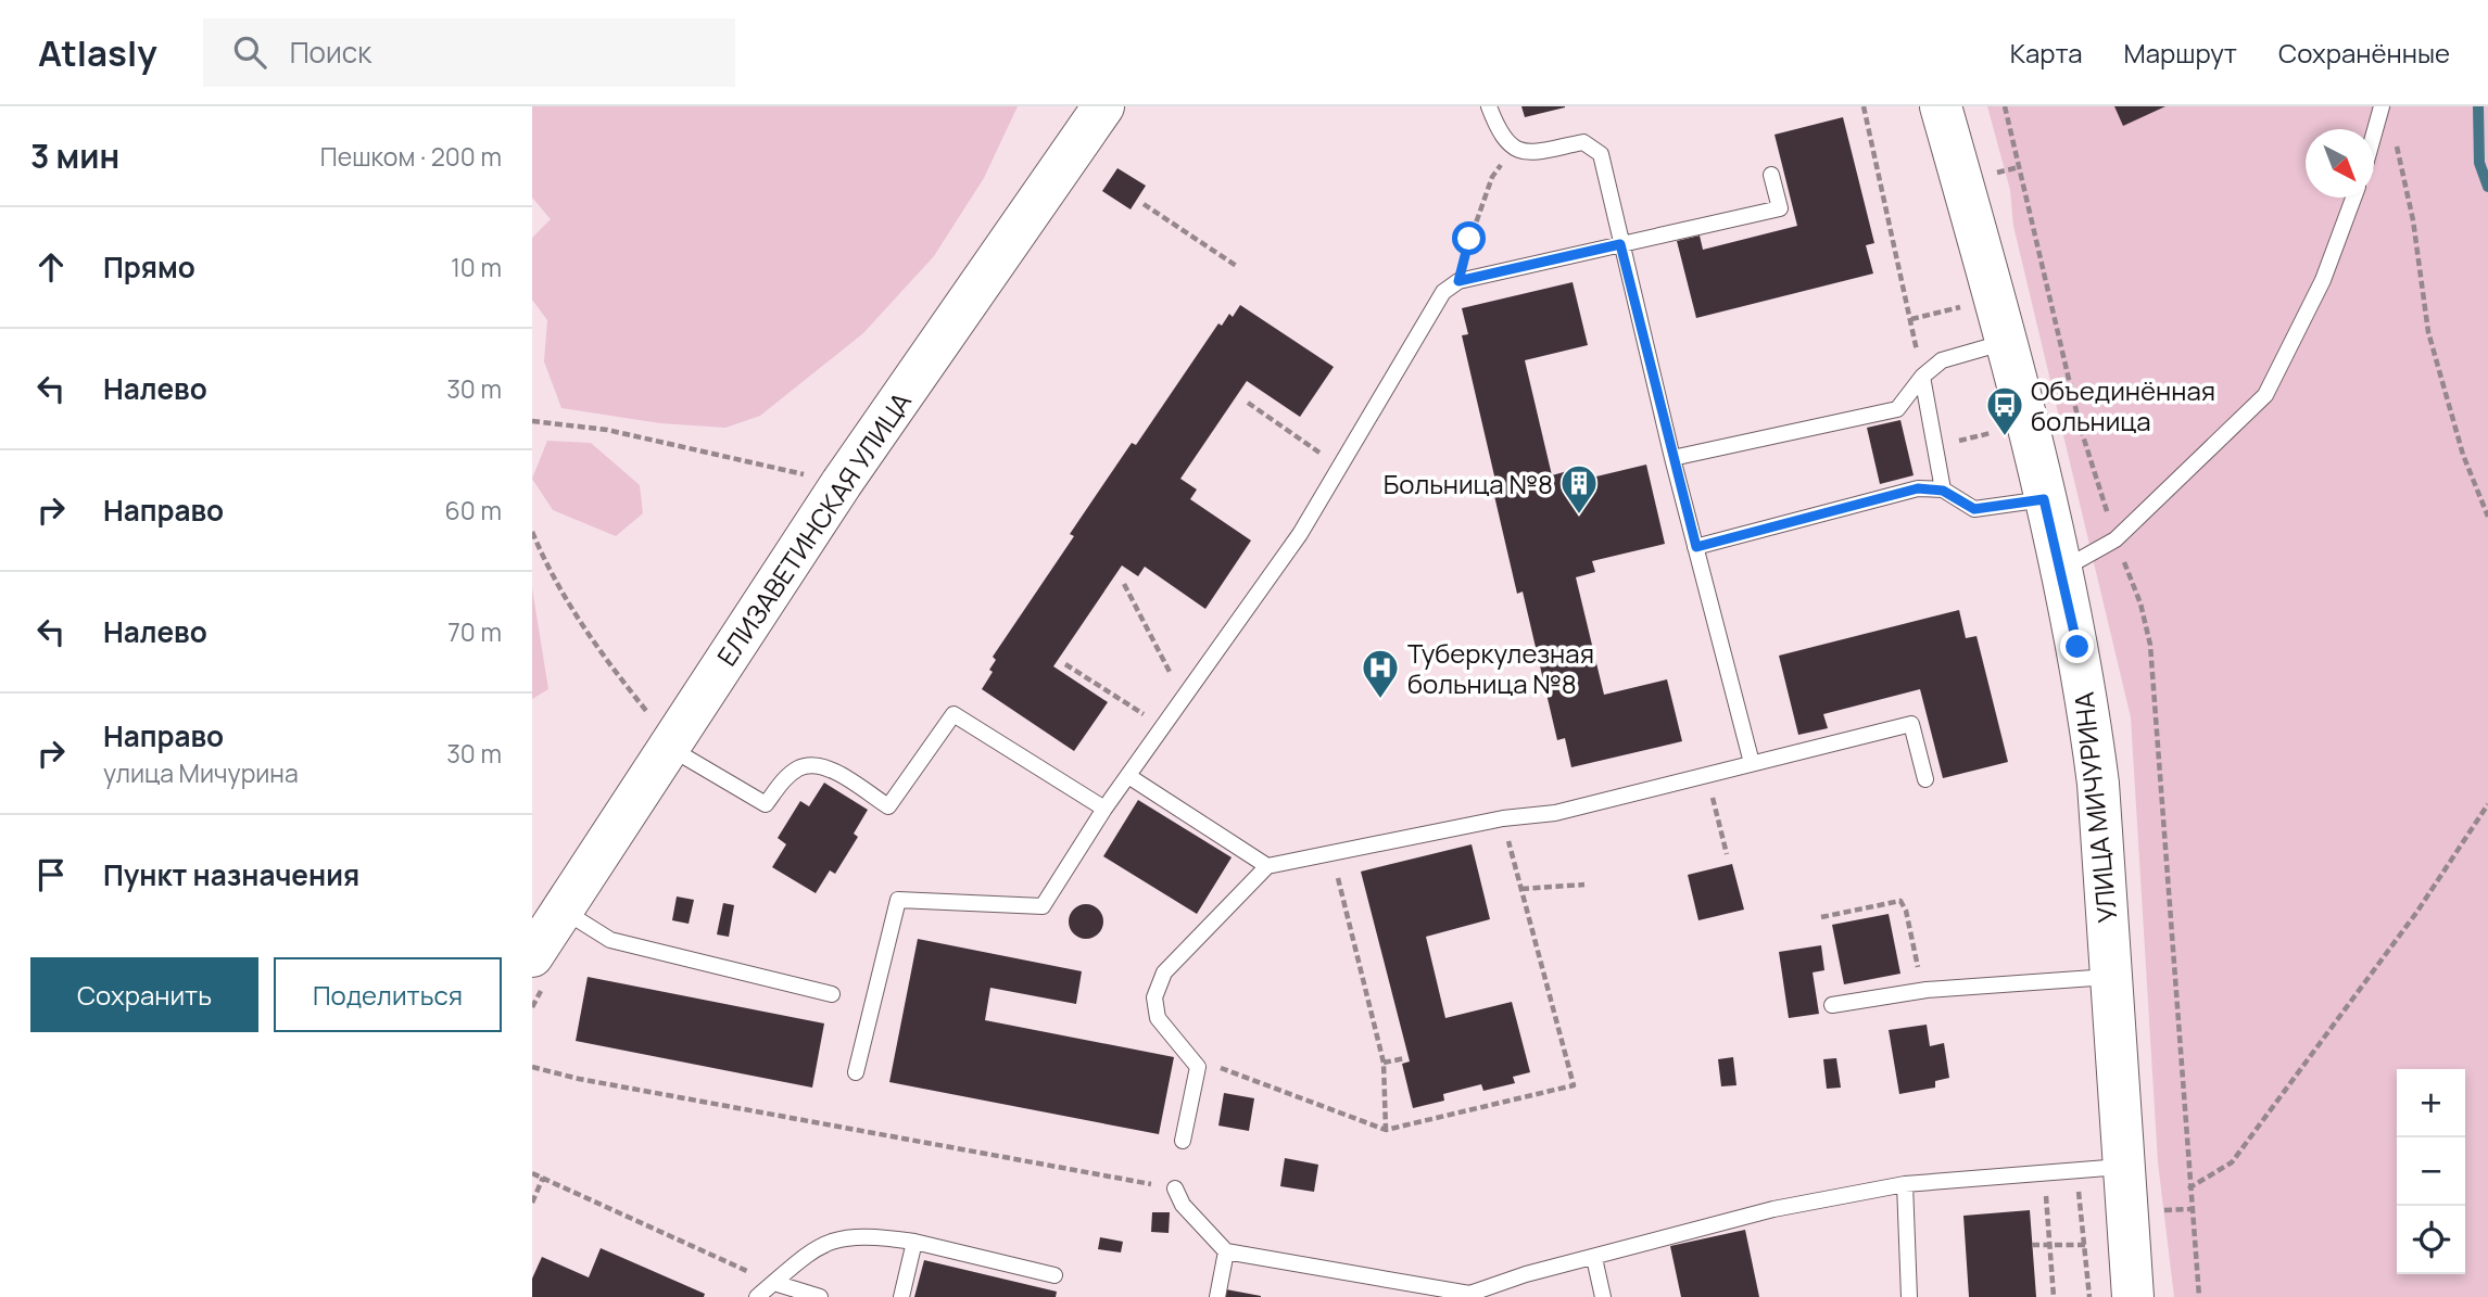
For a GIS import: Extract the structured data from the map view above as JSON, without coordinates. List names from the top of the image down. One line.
{"streets":{"main road":["ЕЛИЗАВЕТИНСКАЯ УЛИЦА","УЛИЦА МИЧУРИНА"]},"places":{"bus stop":["Объединённая больница"],"building":["Больница №8"],"hospital":["Туберкулезная больница №8"]},"north":"bottom right","page":{"header":"Atlasly","search":"Поиск","nav":["Карта","Маршрут","Сохранённые"],"heading":["3 мин","Пешком · 200 m"],"list":[["Прямо","10 m"],["Налево","30 m"],["Направо","60 m"],["Налево","70 m"],["Направо","улица Мичурина","30 m"],"Пункт назначения"],"buttons":["Сохранить","Поделиться"],"map_buttons":["+","−"]}}
